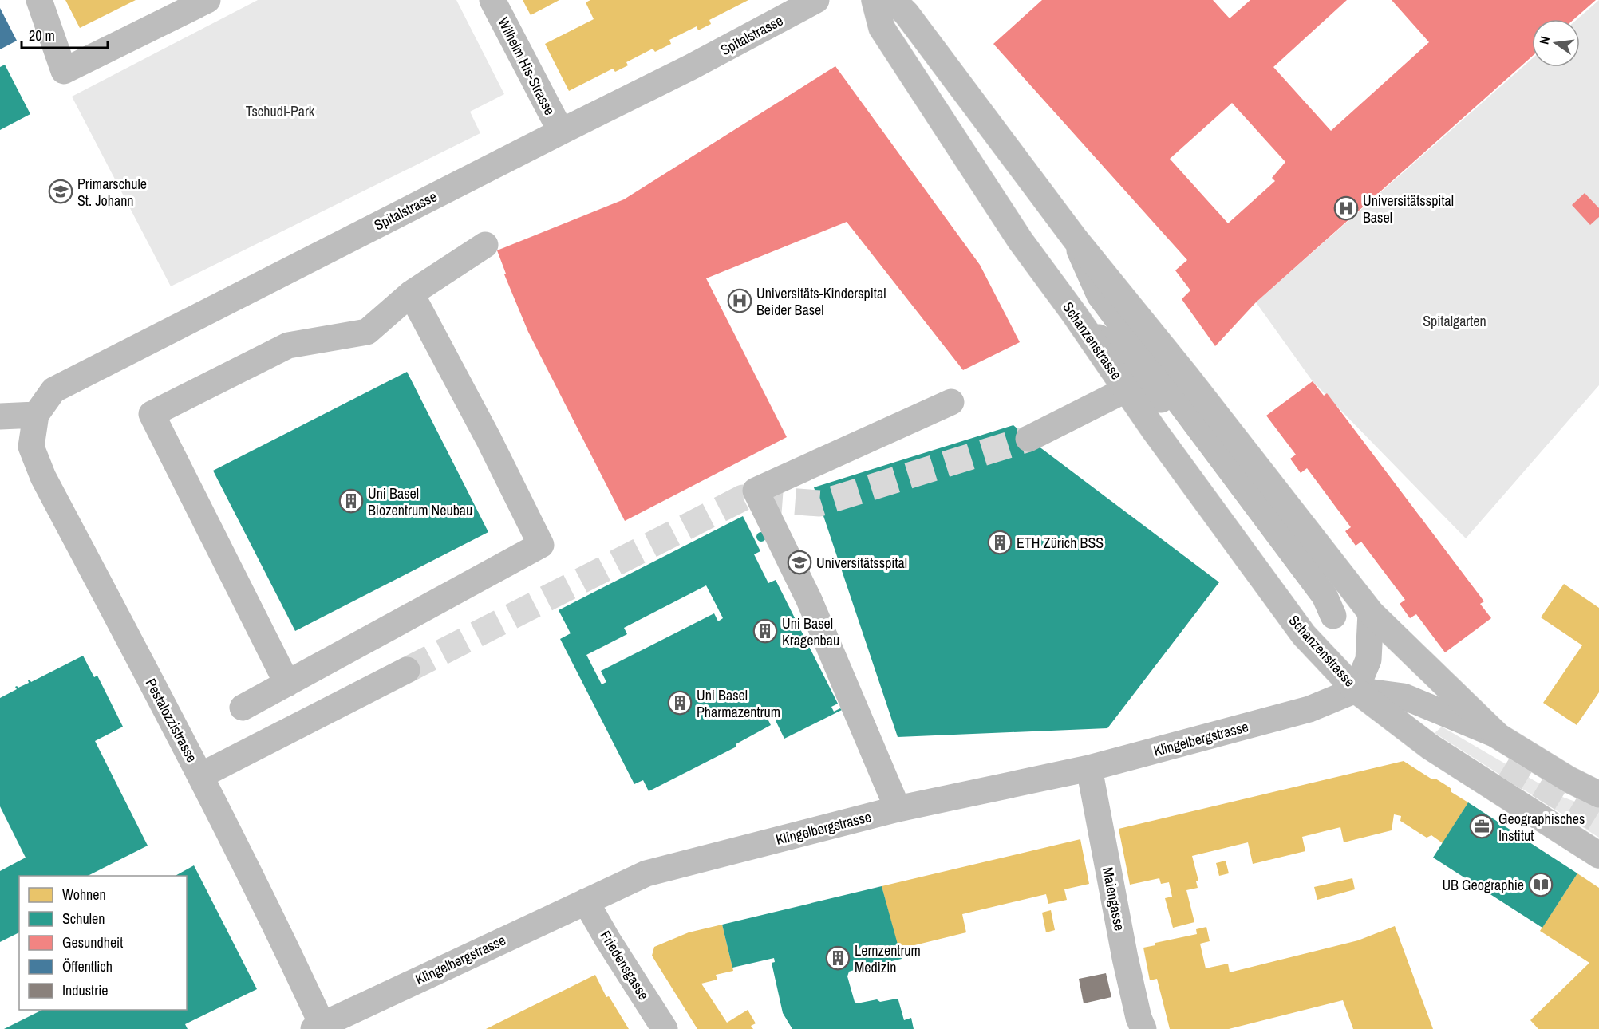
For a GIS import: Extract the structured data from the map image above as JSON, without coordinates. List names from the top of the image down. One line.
{"streets":{"street":["Spitalstrasse","Wilhelm His-Strasse","Schanzenstrasse","Pestalozzistrasse","Klingelbergstrasse","Maiengasse","Friedensgasse"]},"crossings":[["Spitalstrasse","Wilhelm His-Strasse"],["Spitalstrasse","Pestalozzistrasse"],["Schanzenstrasse","Klingelbergstrasse"],["Pestalozzistrasse","Klingelbergstrasse"],["Klingelbergstrasse","Maiengasse"],["Klingelbergstrasse","Friedensgasse"]],"parks":["Tschudi-Park","Spitalgarten"],"places":{"school or university":["Primarschule St. Johann","Universitätsspital"],"hospital":["Universitätsspital Basel","Universitäts-Kinderspital Beider Basel"],"building":["Uni Basel Biozentrum Neubau","ETH Zürich BSS","Uni Basel Kragenbau","Uni Basel Pharmazentrum","Lernzentrum Medizin"],"office":["Geographisches Institut"],"library":["UB Geographie"]},"legend":["Wohnen","Schulen","Gesundheit","Öffentlich","Industrie"],"scale_bar":"20 m","north":"left"}
